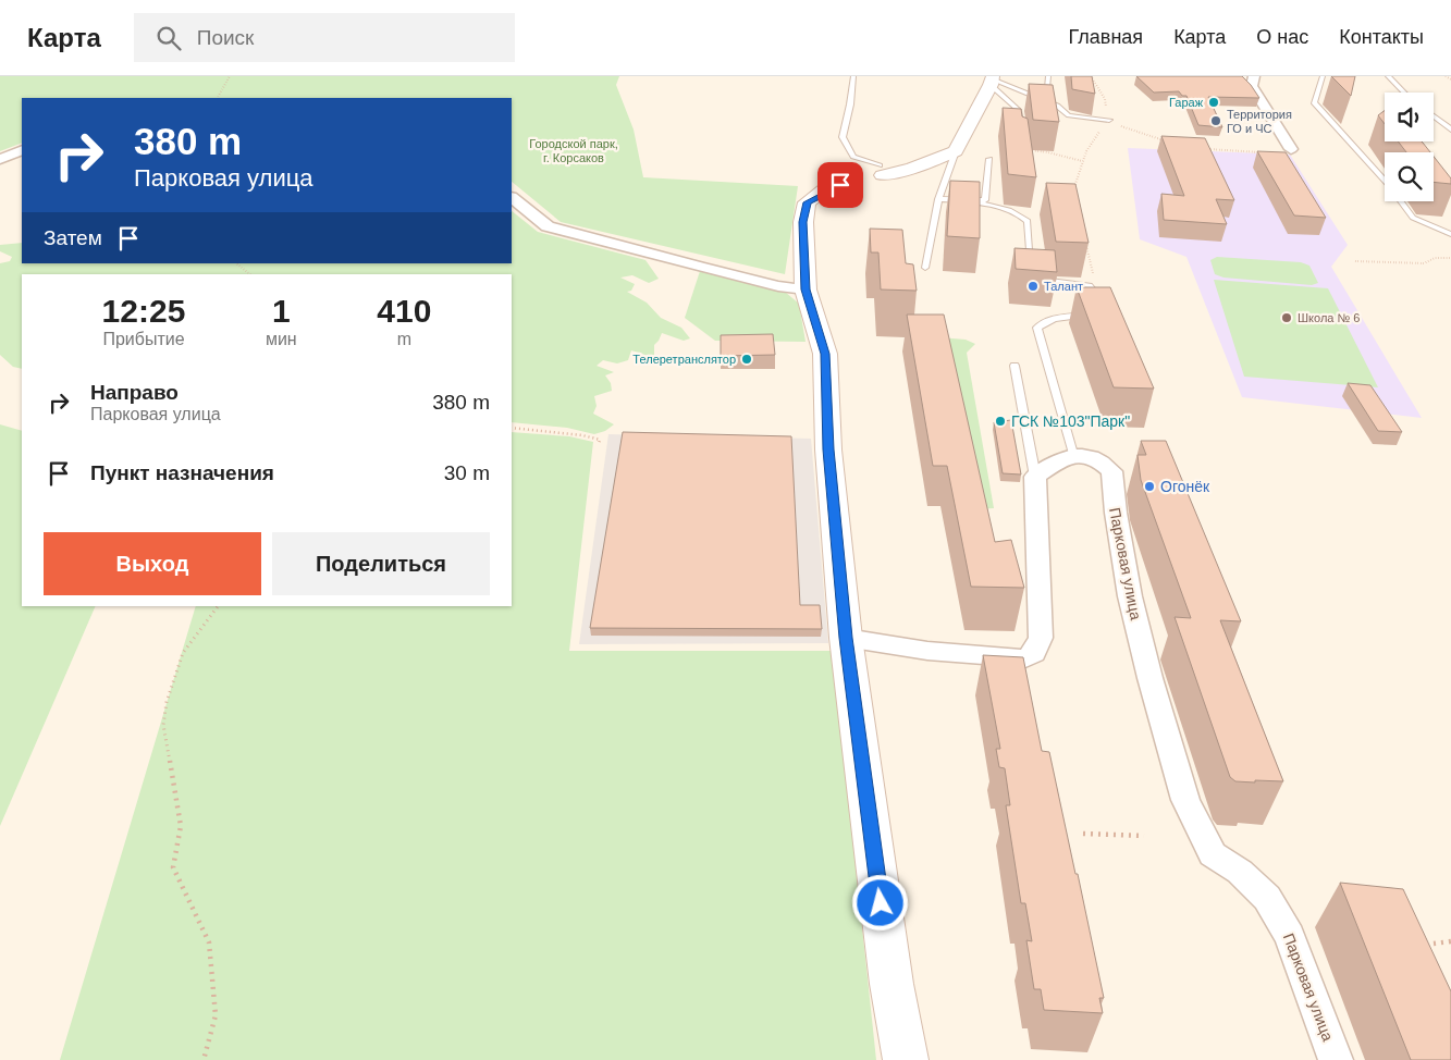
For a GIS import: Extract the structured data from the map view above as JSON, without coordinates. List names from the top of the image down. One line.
{"streets":{"street":["Парковая улица"]},"parks":["Городской парк, г. Корсаков"],"places":["Гараж","Территория ГО и ЧС","Талант","Школа № 6","Телеретранслятор","ГСК №103\"Парк\"","Огонёк"],"page":{"header":"Карта","search":"Поиск","nav":["Главная","Карта","О нас","Контакты"],"turn":["380 m","Парковая улица"],"then":"Затем","eta":["12:25","Прибытие","1","мин","410","m"],"list":[{"name":"Направо","note":"Парковая улица","value":"380 m"},{"name":"Пункт назначения","value":"30 m"}],"buttons":["Выход","Поделиться"]}}
